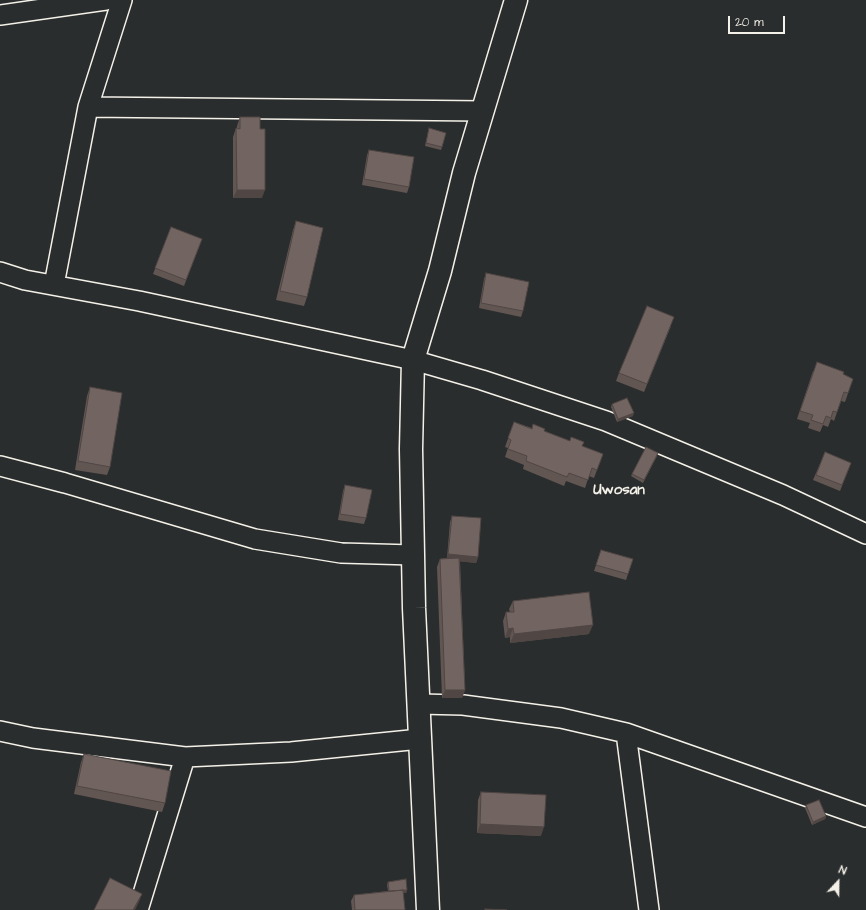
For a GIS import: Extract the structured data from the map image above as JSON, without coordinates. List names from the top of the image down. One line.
{"districts":["Uwosan"],"scale_bar":"20 m","north":"top"}
